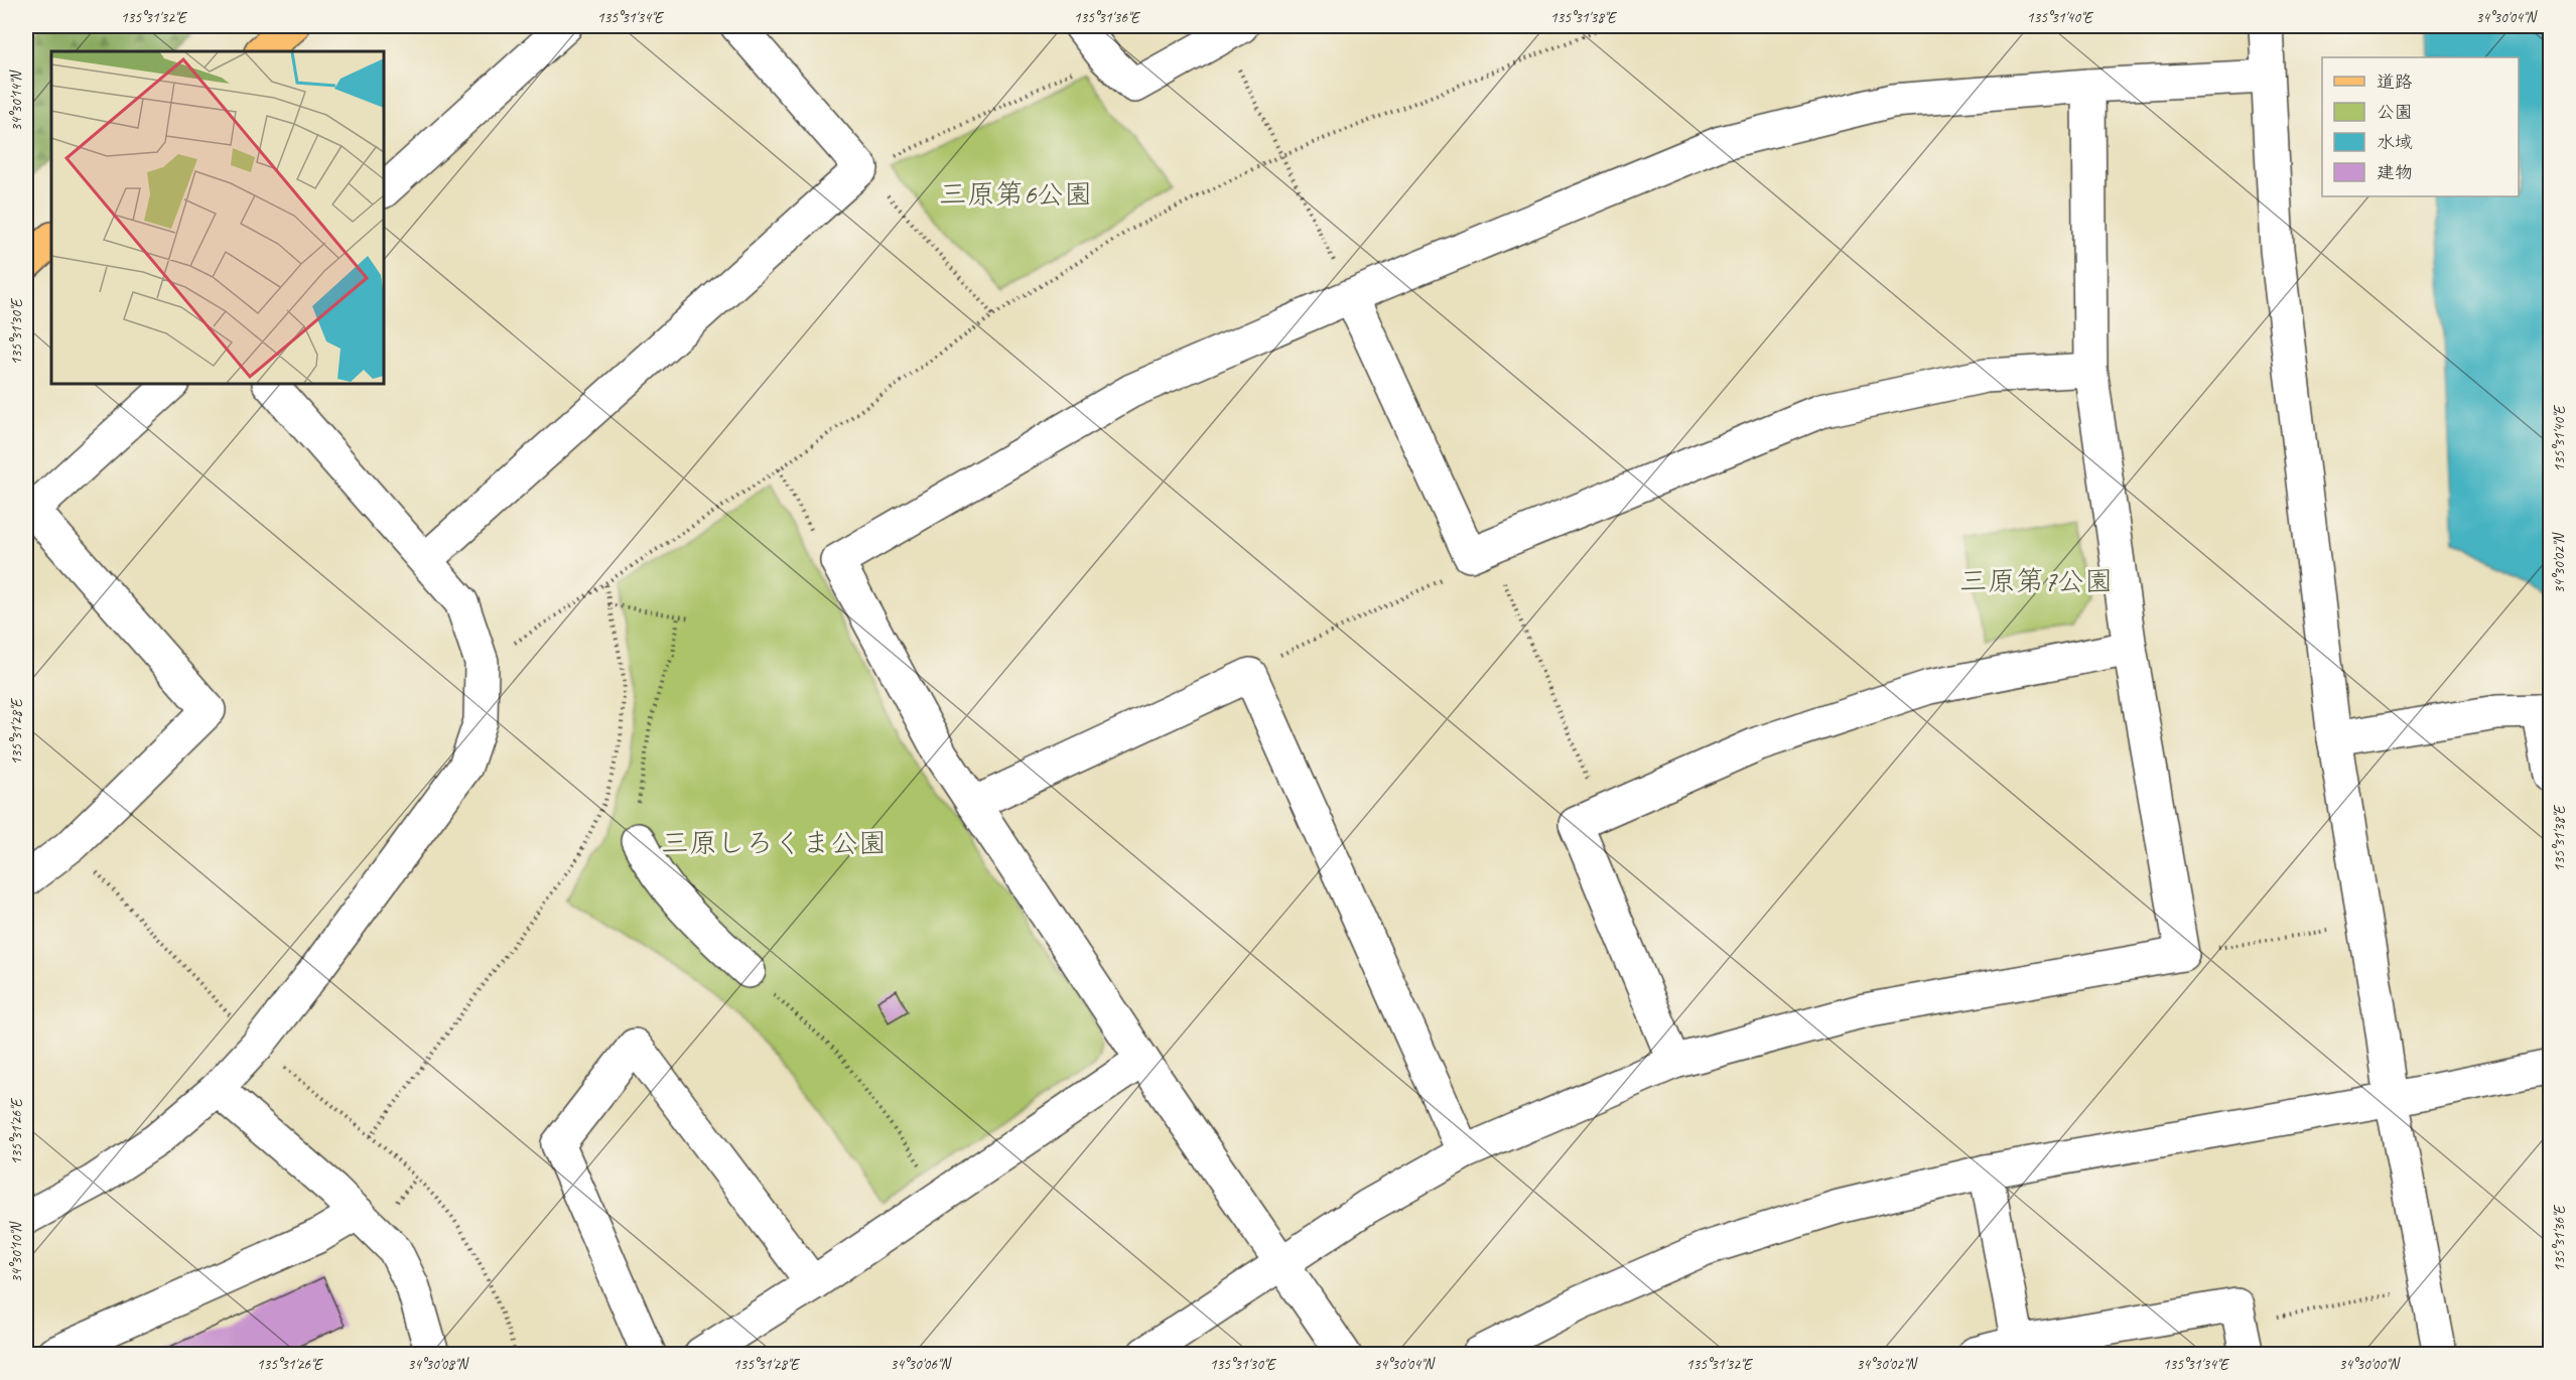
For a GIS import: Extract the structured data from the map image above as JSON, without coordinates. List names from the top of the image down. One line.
{"parks":["三原第6公園","三原第7公園","三原しろくま公園"],"legend":["道路","公園","水域","建物"],"coordinates":["135°31'32\"E","135°31'34\"E","135°31'36\"E","135°31'38\"E","135°31'40\"E","34°30'04\"N","34°30'14\"N","135°31'30\"E","34°30'02\"N","135°31'28\"E","135°31'26\"E","34°30'10\"N","34°30'08\"N","34°30'06\"N","34°30'00\"N"]}
